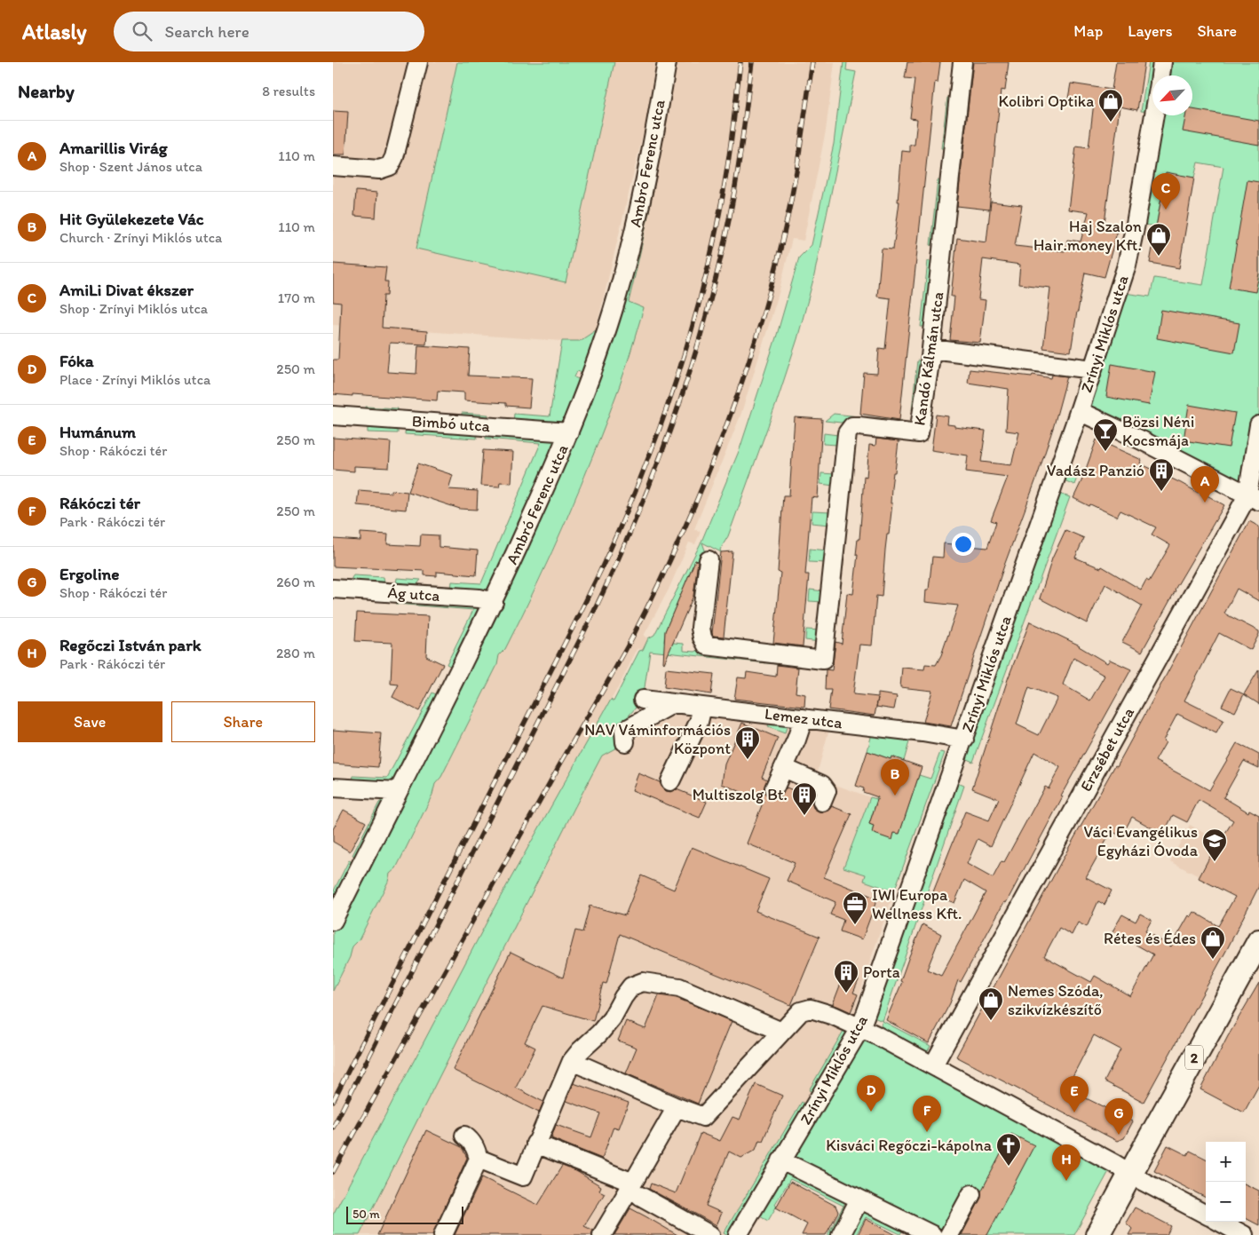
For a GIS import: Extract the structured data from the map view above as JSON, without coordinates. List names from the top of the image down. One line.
{"streets":{"main road":["2"],"street":["Ambró Ferenc utca","Zrínyi Miklós utca","Kandó Kálmán utca","Bimbó utca","Ág utca","Lemez utca","Erzsébet utca"]},"crossings":[["Ambró Ferenc utca","Bimbó utca"],["Ambró Ferenc utca","Ág utca"],["Zrínyi Miklós utca","Lemez utca"]],"places":{"shop":["Kolibri Optika","Haj Szalon Hair.money Kft.","Rétes és Édes","Nemes Szóda, szikvízkészítő"],"bar":["Bözsi Néni Kocsmája"],"building":["Vadász Panzió","NAV Váminformációs Központ","Multiszolg Bt.","Porta"],"school or university":["Váci Evangélikus Egyházi Óvoda"],"office":["IWI Europa Wellness Kft."],"church":["Kisváci Regőczi-kápolna"]},"scale_bar":"50 m","north":"bottom left","page":{"header":"Atlasly","search":"Search here","nav":["Map","Layers","Share"],"heading":["Nearby","8 results"],"list":[{"mark":"A","name":"Amarillis Virág","note":"Shop · Szent János utca","value":"110 m"},{"mark":"B","name":"Hit Gyülekezete Vác","note":"Church · Zrínyi Miklós utca","value":"110 m"},{"mark":"C","name":"AmiLi Divat ékszer","note":"Shop · Zrínyi Miklós utca","value":"170 m"},{"mark":"D","name":"Fóka","note":"Place · Zrínyi Miklós utca","value":"250 m"},{"mark":"E","name":"Humánum","note":"Shop · Rákóczi tér","value":"250 m"},{"mark":"F","name":"Rákóczi tér","note":"Park · Rákóczi tér","value":"250 m"},{"mark":"G","name":"Ergoline","note":"Shop · Rákóczi tér","value":"260 m"},{"mark":"H","name":"Regőczi István park","note":"Park · Rákóczi tér","value":"280 m"}],"pins":["C","A","B","D","E","F","G","H"],"buttons":["Save","Share"],"map_buttons":["+","−"],"scale":"50 m"}}
